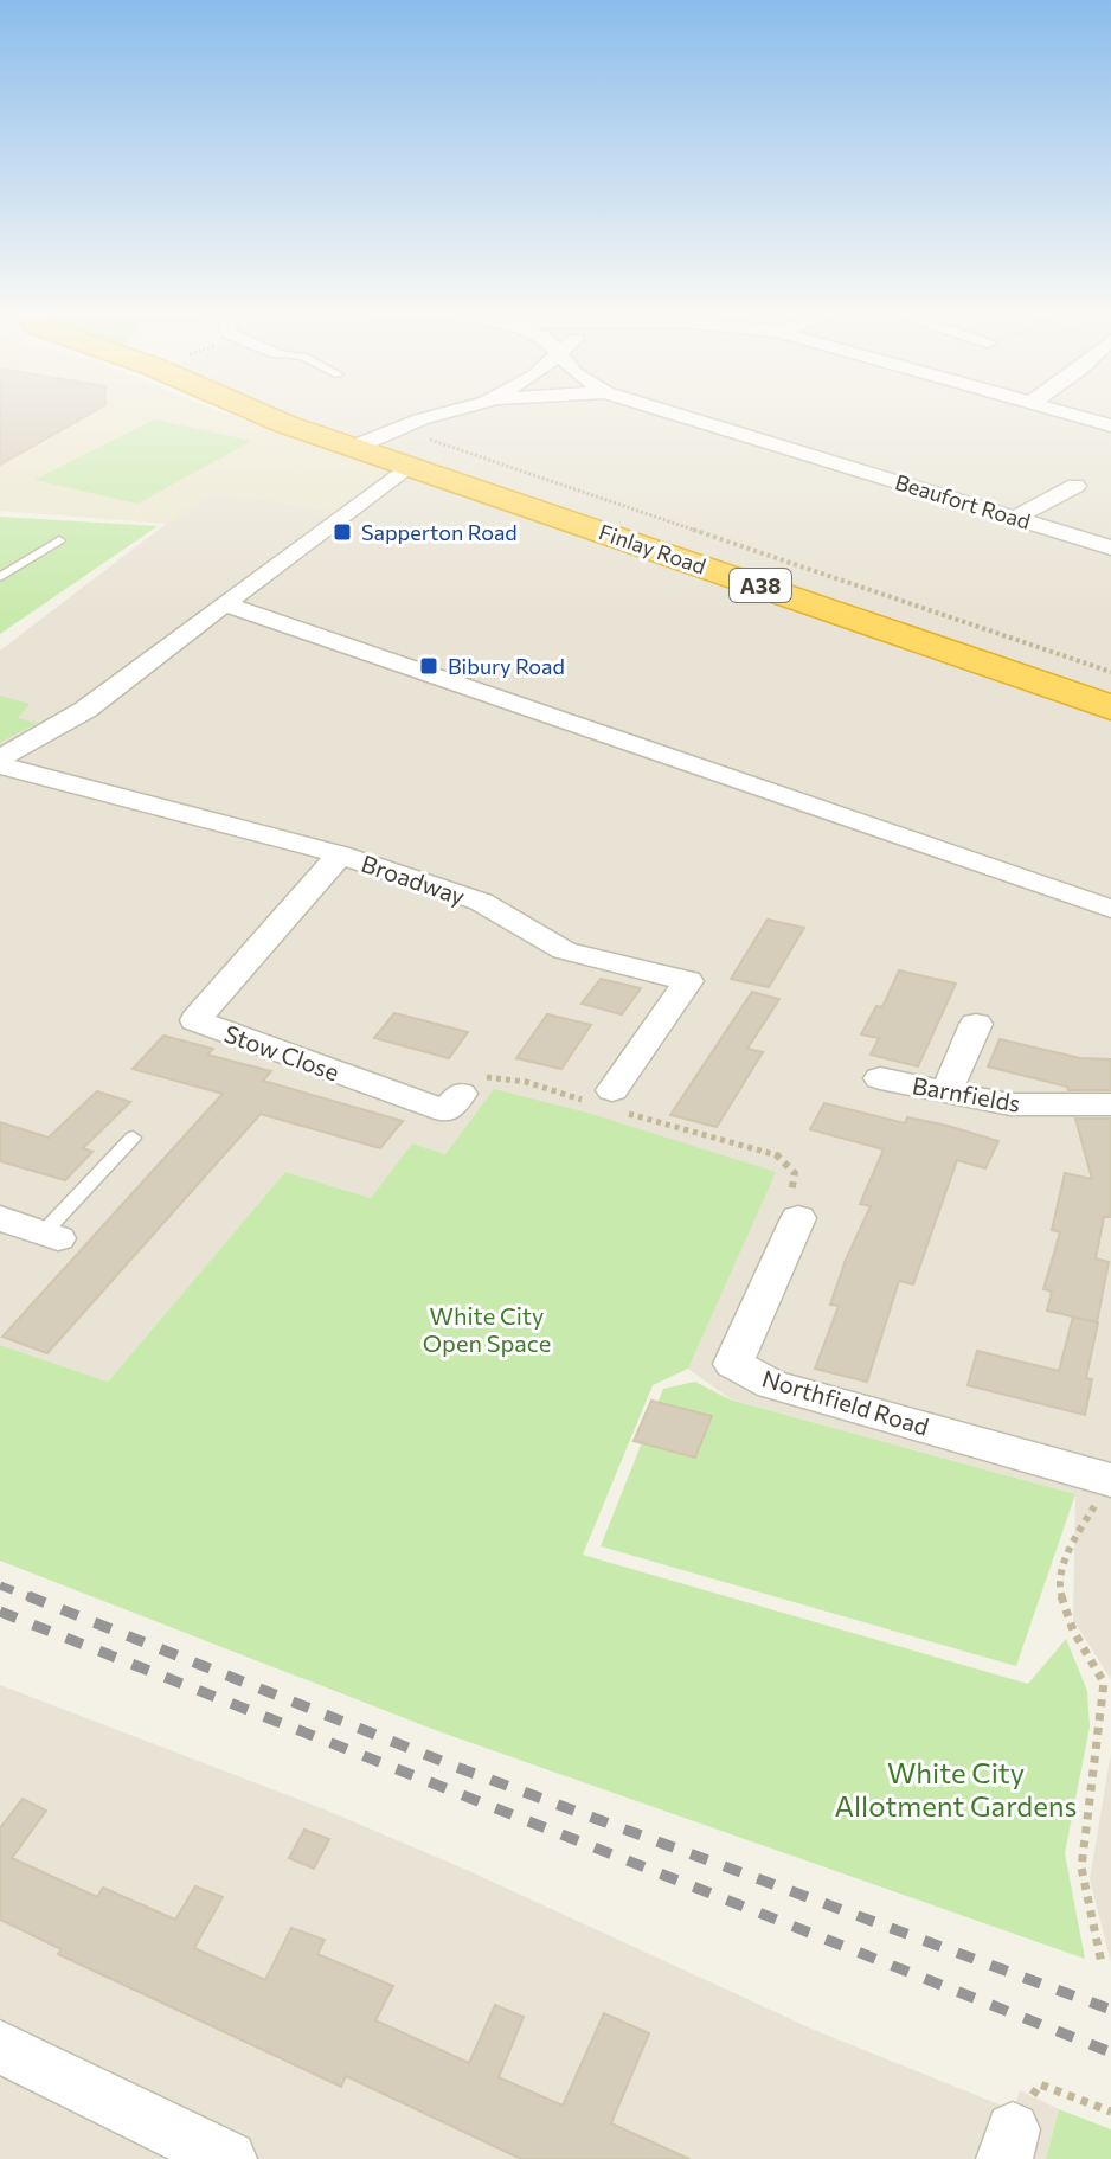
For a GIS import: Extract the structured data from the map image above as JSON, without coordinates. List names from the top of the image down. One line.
{"streets":{"highway":["Finlay Road","A38"],"street":["Beaufort Road","Broadway","Stow Close","Barnfields","Northfield Road"]},"crossings":[["Finlay Road","A38"],["Broadway","Stow Close"]],"parks":["White City Open Space","White City Allotment Gardens"],"places":{"transit":["Sapperton Road","Bibury Road"]}}
